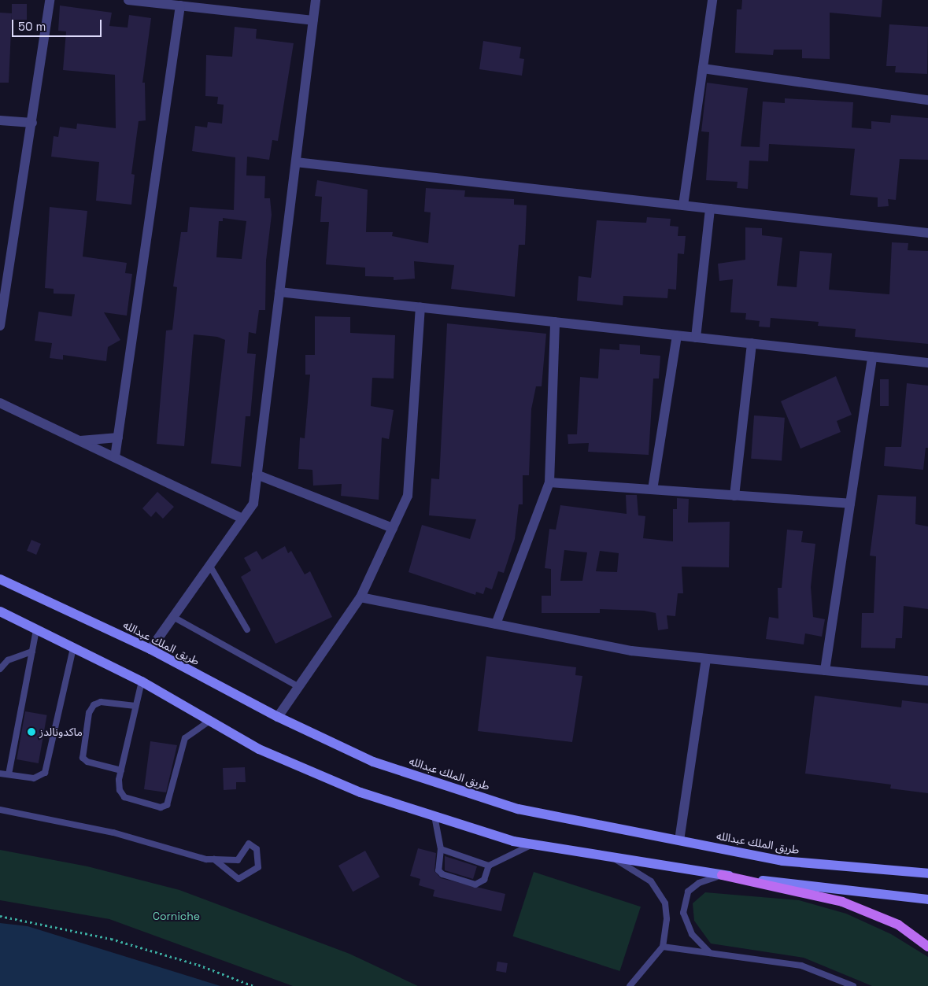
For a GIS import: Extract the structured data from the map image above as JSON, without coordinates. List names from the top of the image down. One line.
{"streets":{"street":["طريق الملك عبدالله"]},"parks":["Corniche"],"places":["ماكدونالدز"],"scale_bar":"50 m"}
